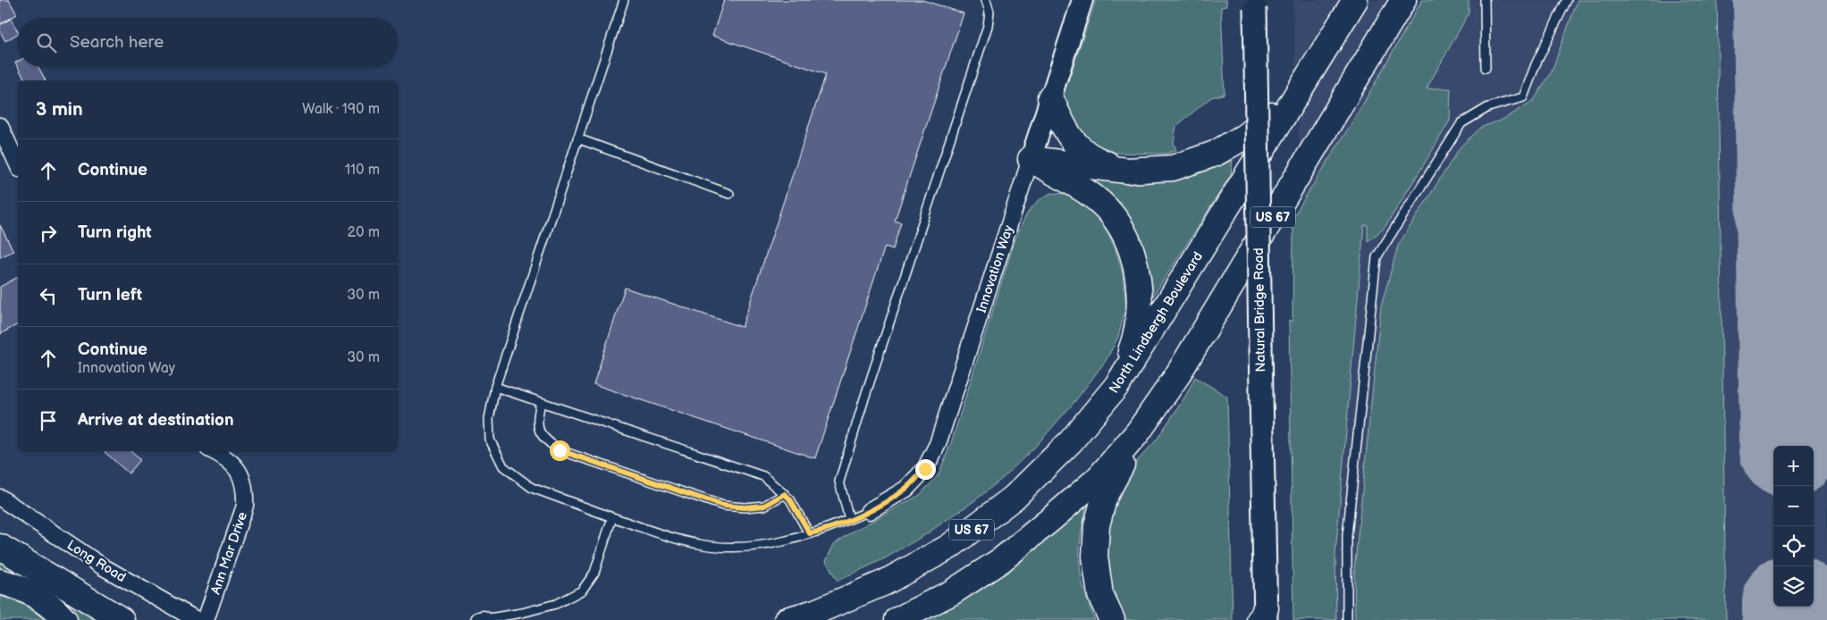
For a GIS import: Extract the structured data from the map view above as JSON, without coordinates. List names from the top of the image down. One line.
{"streets":{"highway":["US 67","North Lindbergh Boulevard"],"main road":["Natural Bridge Road"],"street":["Innovation Way","Ann Mar Drive","Long Road"]},"page":{"search":"Search here","heading":["3 min","Walk · 190 m"],"list":[["Continue","110 m"],["Turn right","20 m"],["Turn left","30 m"],["Continue","Innovation Way","30 m"],"Arrive at destination"],"map_buttons":["+","−"]}}
